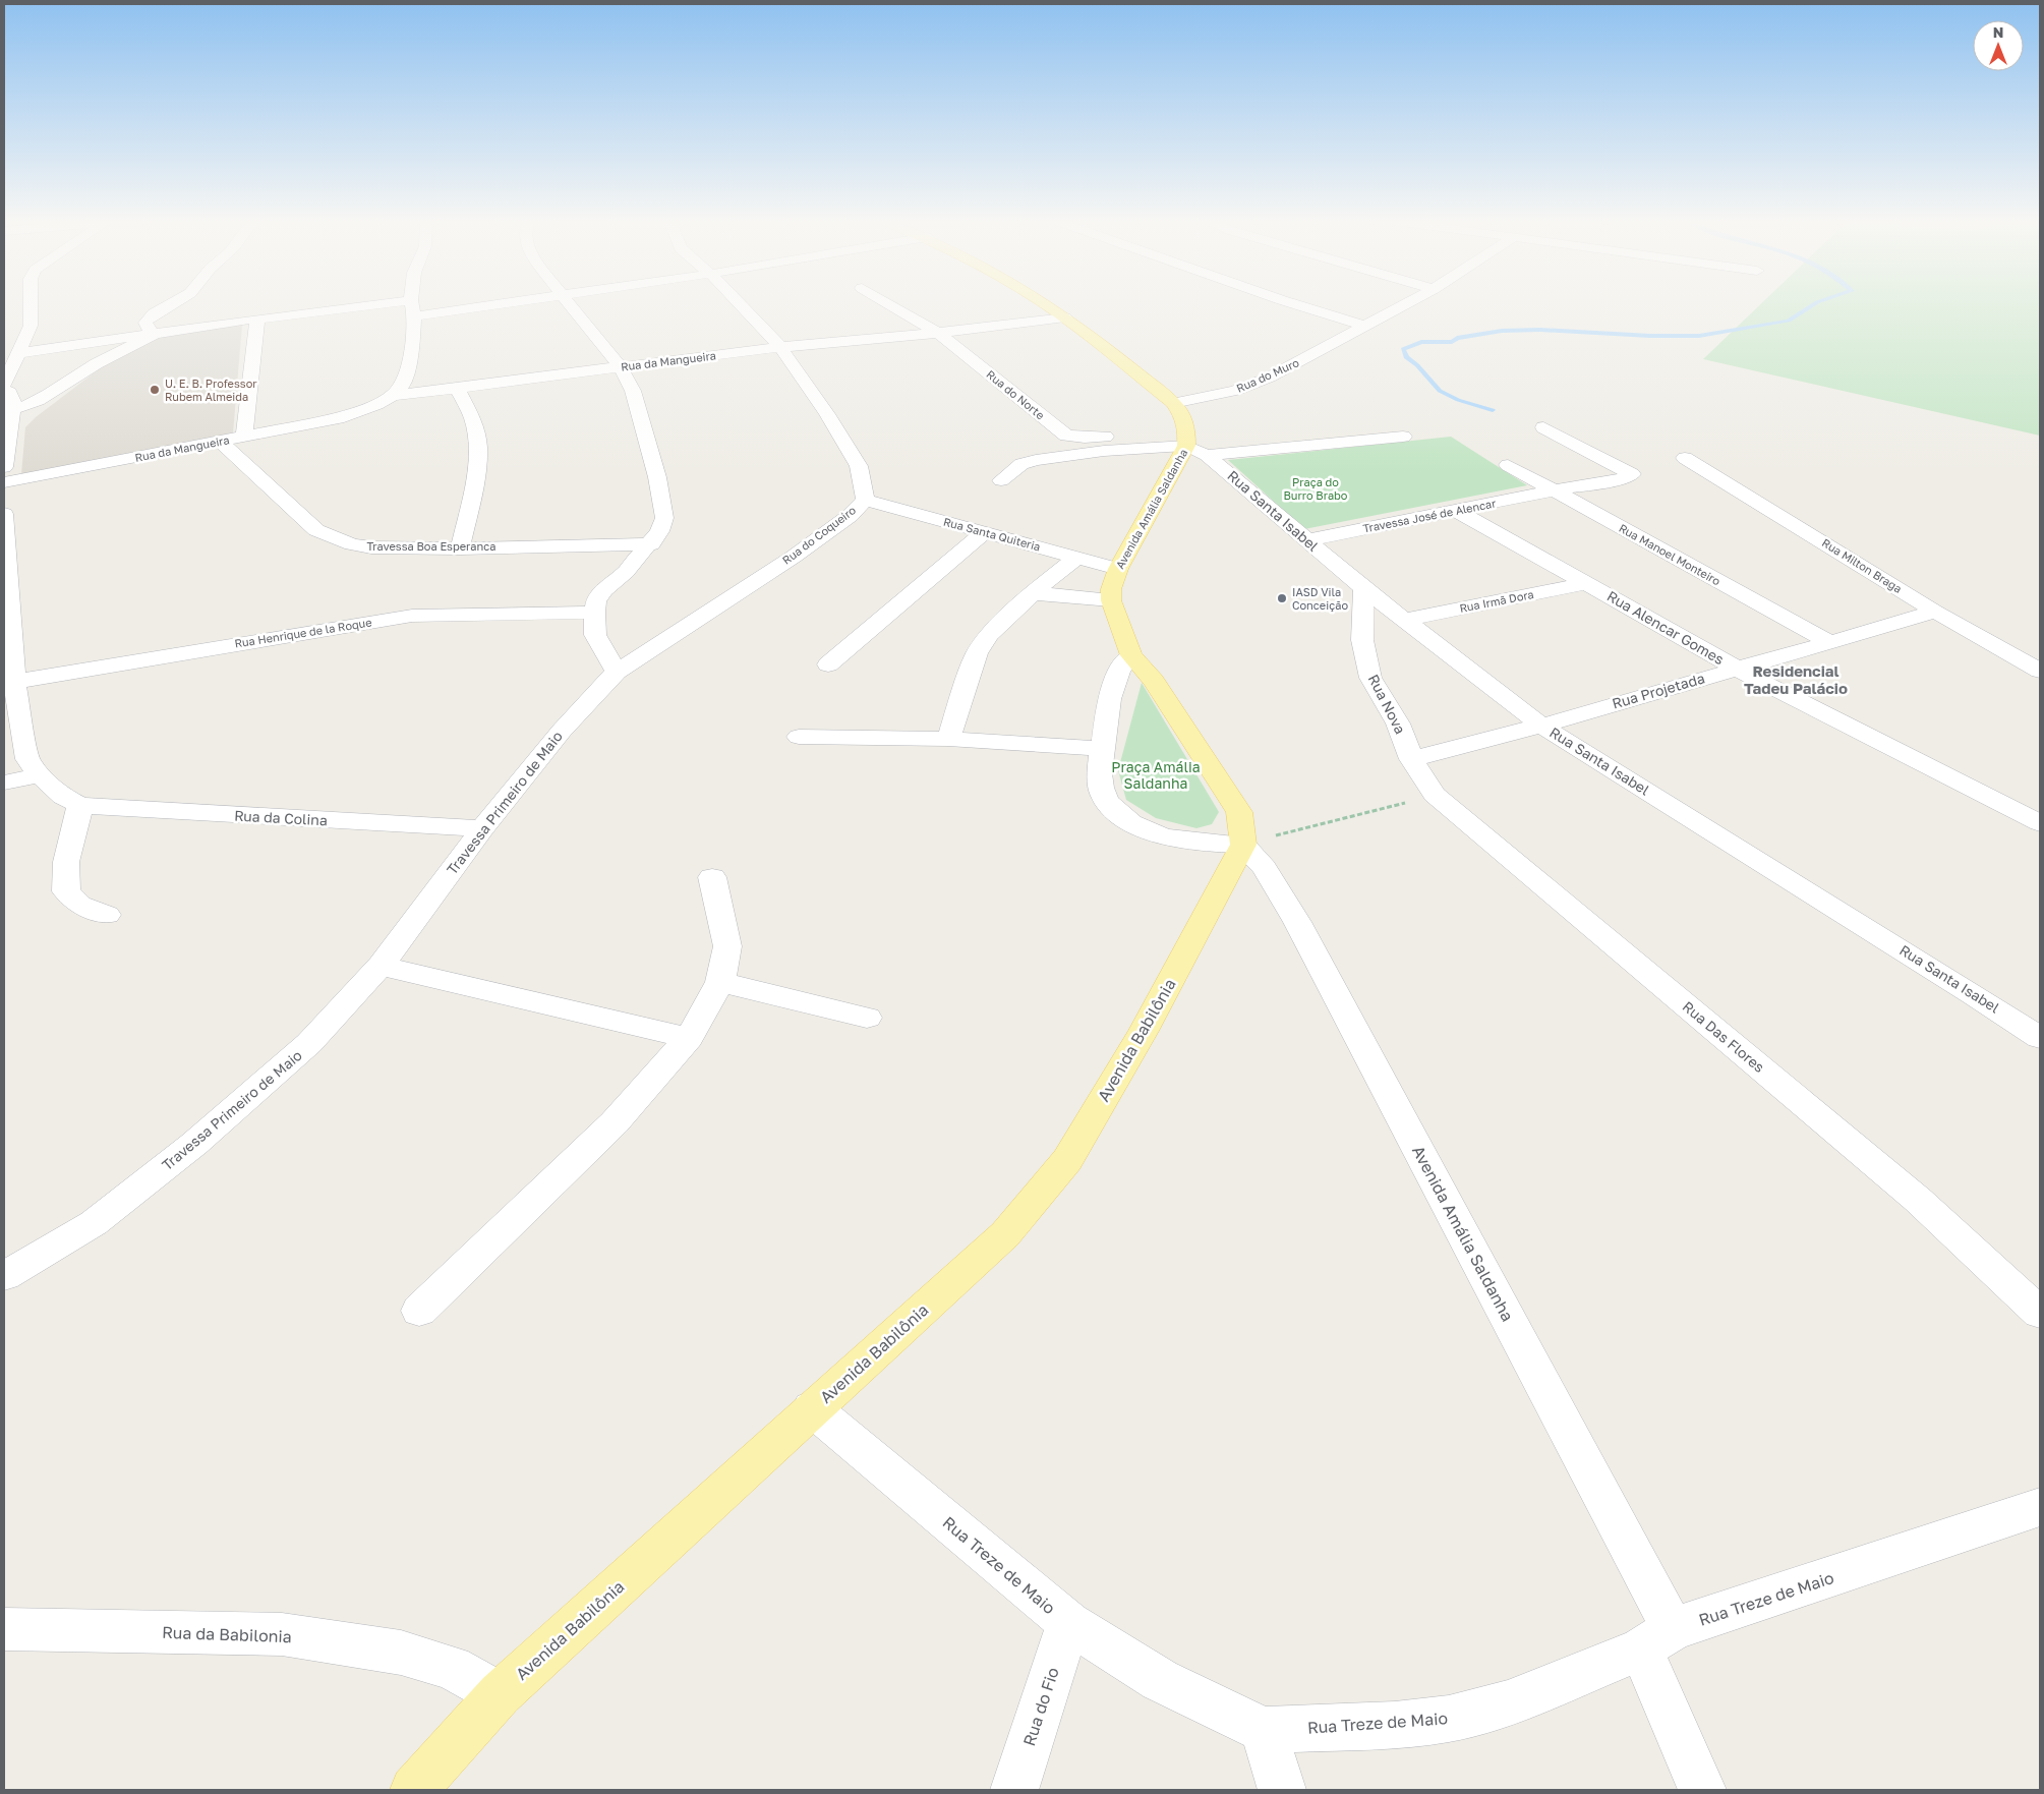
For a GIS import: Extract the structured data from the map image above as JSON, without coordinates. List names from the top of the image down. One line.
{"streets":{"main road":["Avenida Amália Saldanha","Avenida Babilônia"],"street":["Rua da Mangueira","Rua do Muro","Rua do Norte","Rua Santa Isabel","Travessa José de Alencar","Rua Santa Quiteria","Rua do Coqueiro","Travessa Boa Esperanca","Rua Manoel Monteiro","Rua Milton Braga","Rua Irmã Dora","Rua Alencar Gomes","Rua Henrique de la Roque","Rua Projetada","Rua Nova","Travessa Primeiro de Maio","Rua da Colina","Rua Das Flores","Rua Treze de Maio","Rua da Babilonia","Rua do Fio"]},"crossings":[["Rua da Mangueira","Rua do Norte"],["Rua da Mangueira","Rua do Coqueiro"],["Rua da Mangueira","Travessa Boa Esperanca"],["Avenida Amália Saldanha","Rua Santa Isabel"],["Avenida Amália Saldanha","Rua Santa Quiteria"],["Avenida Amália Saldanha","Avenida Babilônia"],["Avenida Amália Saldanha","Rua Treze de Maio"],["Rua Santa Isabel","Travessa José de Alencar"],["Rua Santa Isabel","Rua Irmã Dora"],["Rua Santa Isabel","Rua Projetada"],["Rua Santa Isabel","Rua Nova"],["Travessa José de Alencar","Rua Manoel Monteiro"],["Travessa José de Alencar","Rua Alencar Gomes"],["Rua Santa Quiteria","Rua do Coqueiro"],["Rua do Coqueiro","Travessa Primeiro de Maio"],["Rua Manoel Monteiro","Rua Projetada"],["Rua Milton Braga","Rua Projetada"],["Rua Irmã Dora","Rua Alencar Gomes"],["Rua Alencar Gomes","Rua Projetada"],["Rua Henrique de la Roque","Rua da Colina"],["Rua Projetada","Rua Nova"],["Rua Projetada","Rua Das Flores"],["Rua Nova","Rua Das Flores"],["Travessa Primeiro de Maio","Rua da Colina"],["Avenida Babilônia","Rua Treze de Maio"],["Avenida Babilônia","Rua da Babilonia"],["Rua Treze de Maio","Rua do Fio"]],"districts":["Residencial Tadeu Palácio"],"parks":["Praça do Burro Brabo","Praça Amália Saldanha"],"places":["U. E. B. Professor Rubem Almeida","IASD Vila Conceição"],"north":"top"}
